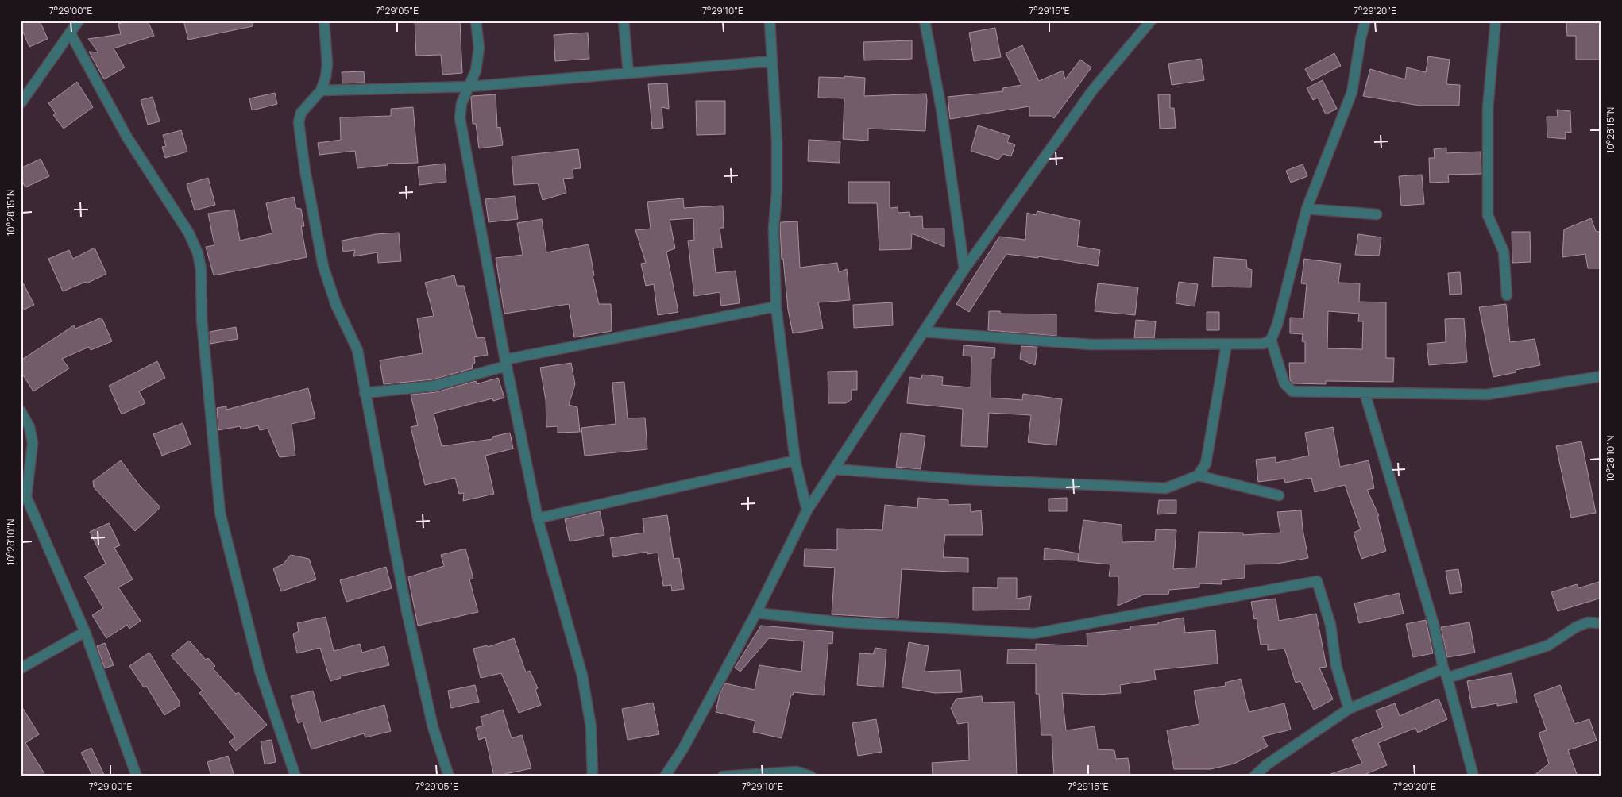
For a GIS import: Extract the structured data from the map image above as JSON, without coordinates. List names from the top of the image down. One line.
{"coordinates":["7°29'00\"E","7°29'05\"E","7°29'10\"E","7°29'15\"E","7°29'20\"E","10°28'15\"N","10°28'10\"N"]}
